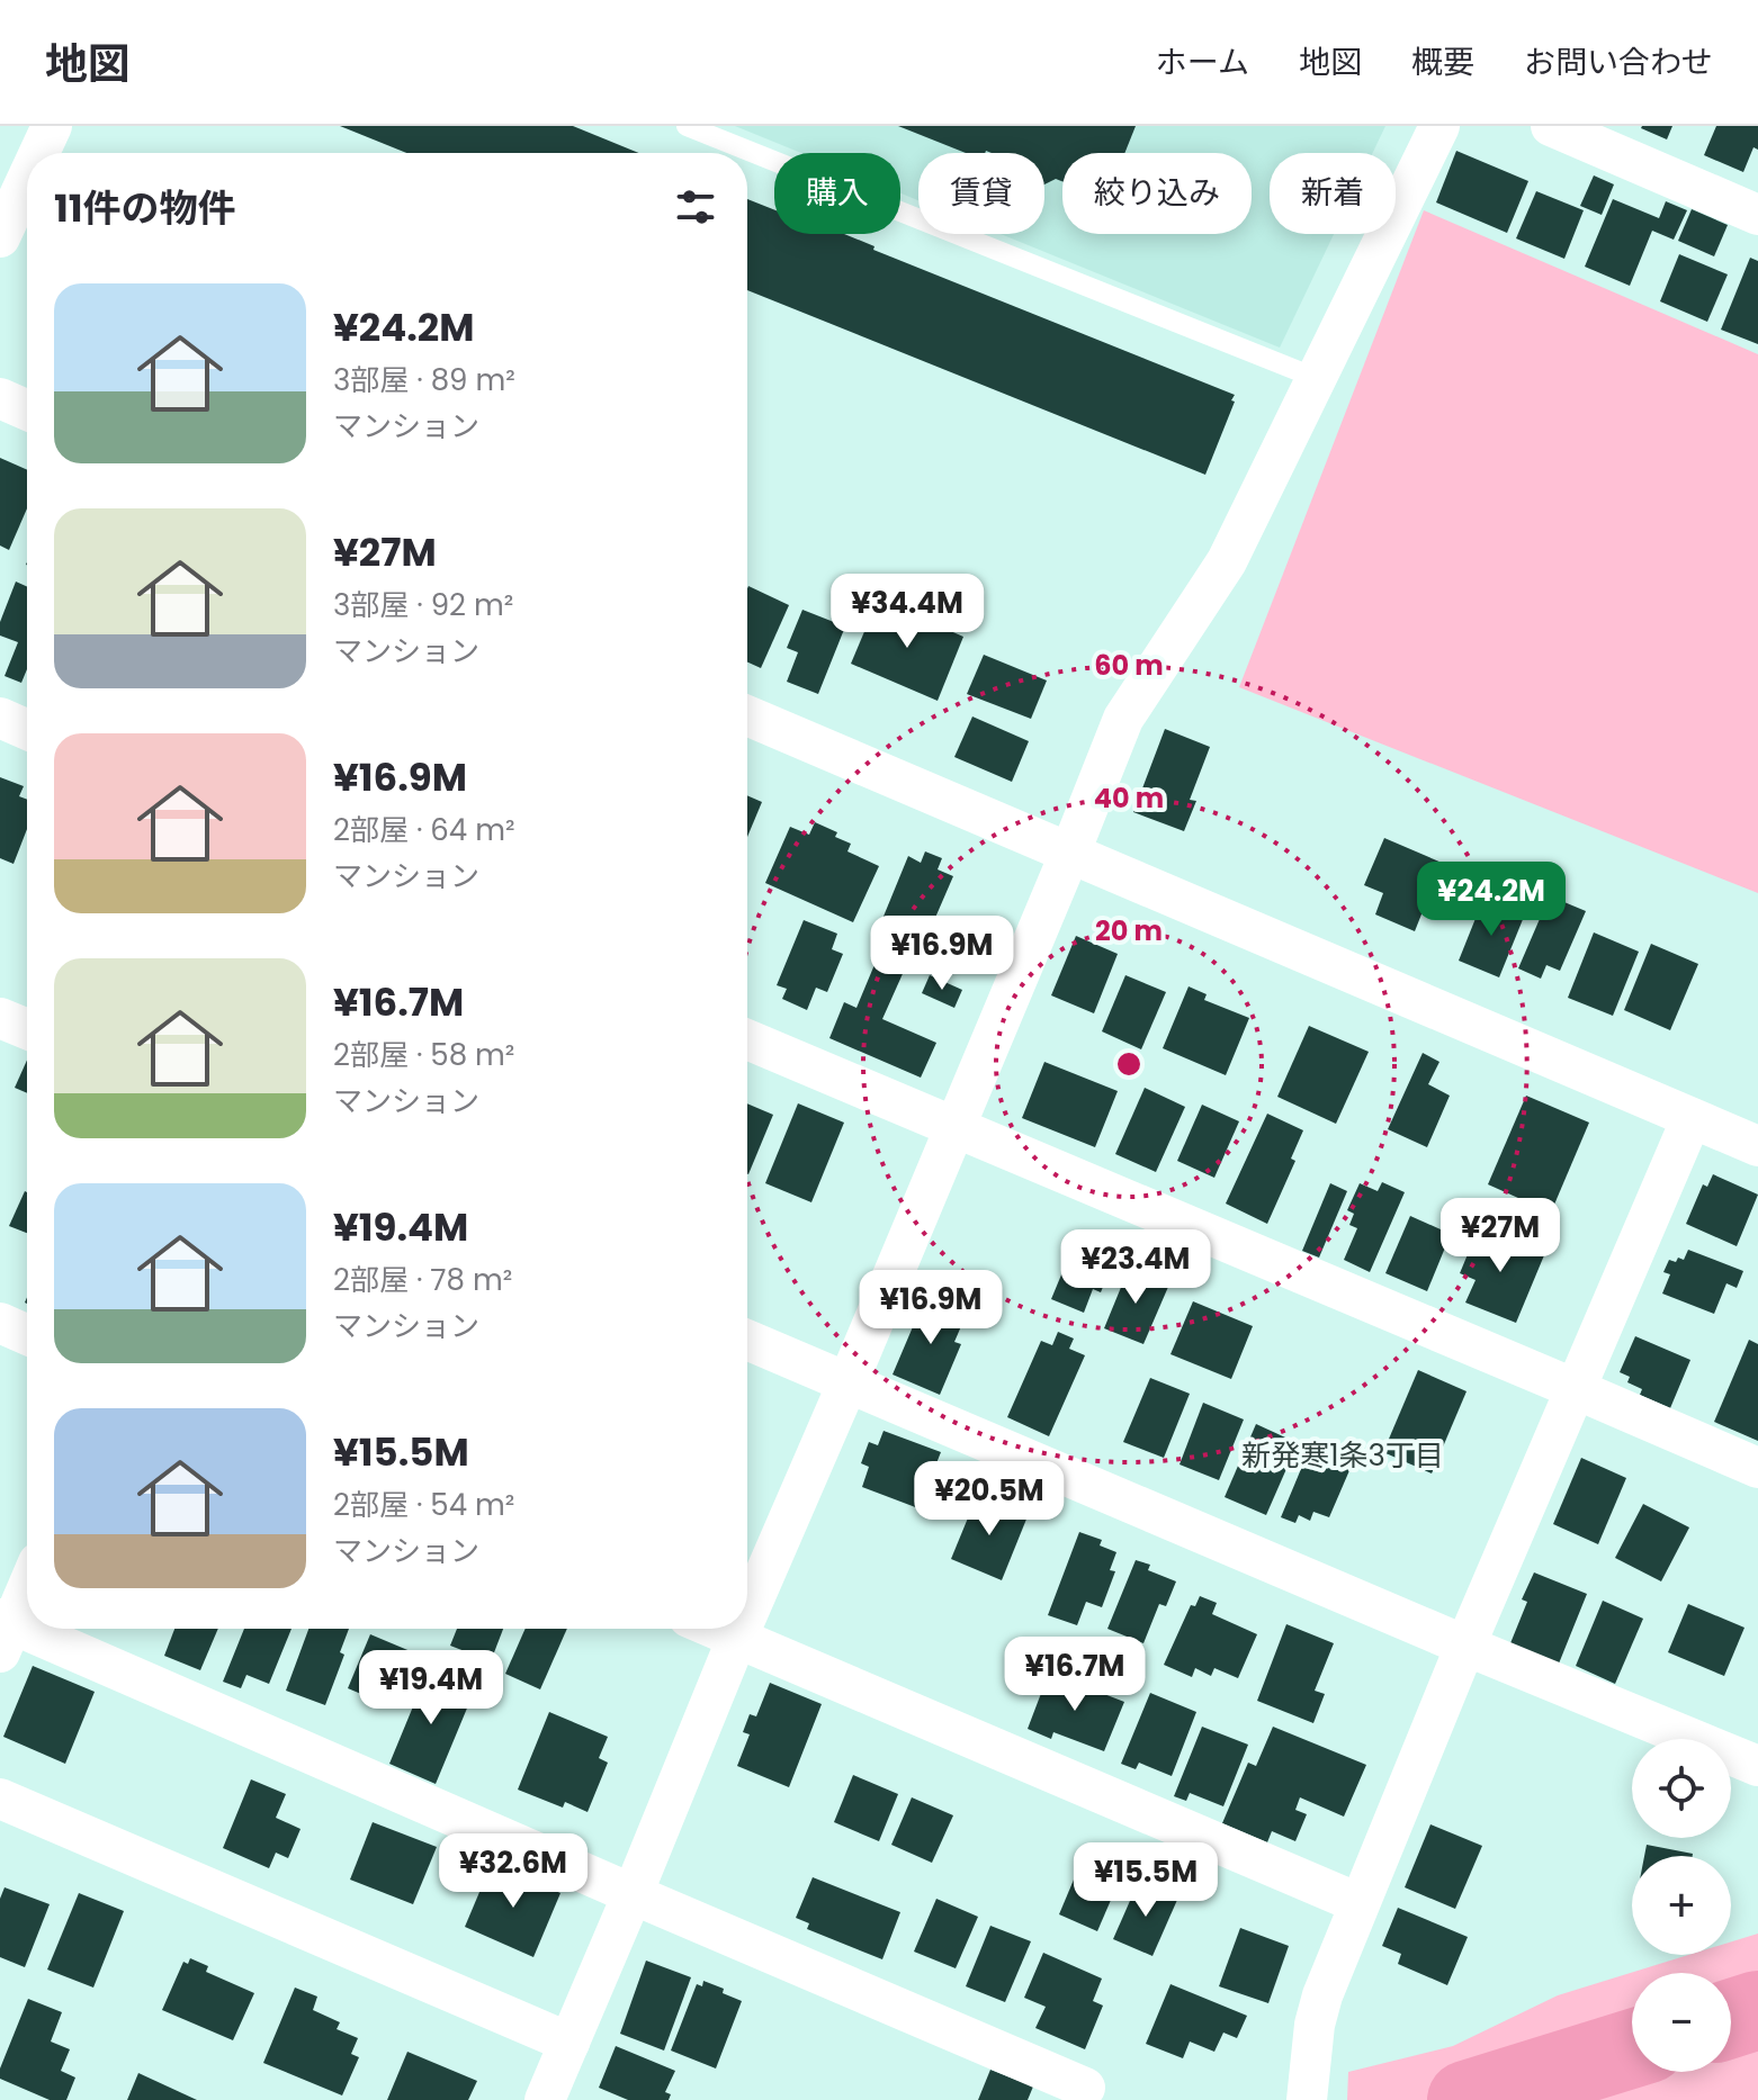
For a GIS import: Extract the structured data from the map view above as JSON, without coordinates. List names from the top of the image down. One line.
{"districts":["新発寒1条3丁目"],"page":{"header":"地図","nav":["ホーム","地図","概要","お問い合わせ"],"chip":["購入","賃貸","絞り込み","新着"],"heading":"11件の物件","list":[{"name":"¥24.2M","note":"3部屋 · 89 m² · マンション"},{"name":"¥27M","note":"3部屋 · 92 m² · マンション"},{"name":"¥16.9M","note":"2部屋 · 64 m² · マンション"},{"name":"¥16.7M","note":"2部屋 · 58 m² · マンション"},{"name":"¥19.4M","note":"2部屋 · 78 m² · マンション"},{"name":"¥15.5M","note":"2部屋 · 54 m² · マンション"}],"price":["¥34.4M","¥24.2M","¥16.9M","¥27M","¥23.4M","¥16.9M","¥20.5M","¥16.7M","¥19.4M","¥32.6M","¥15.5M"],"map_buttons":["+","−"]},"rings":["60 m","40 m","20 m"]}
